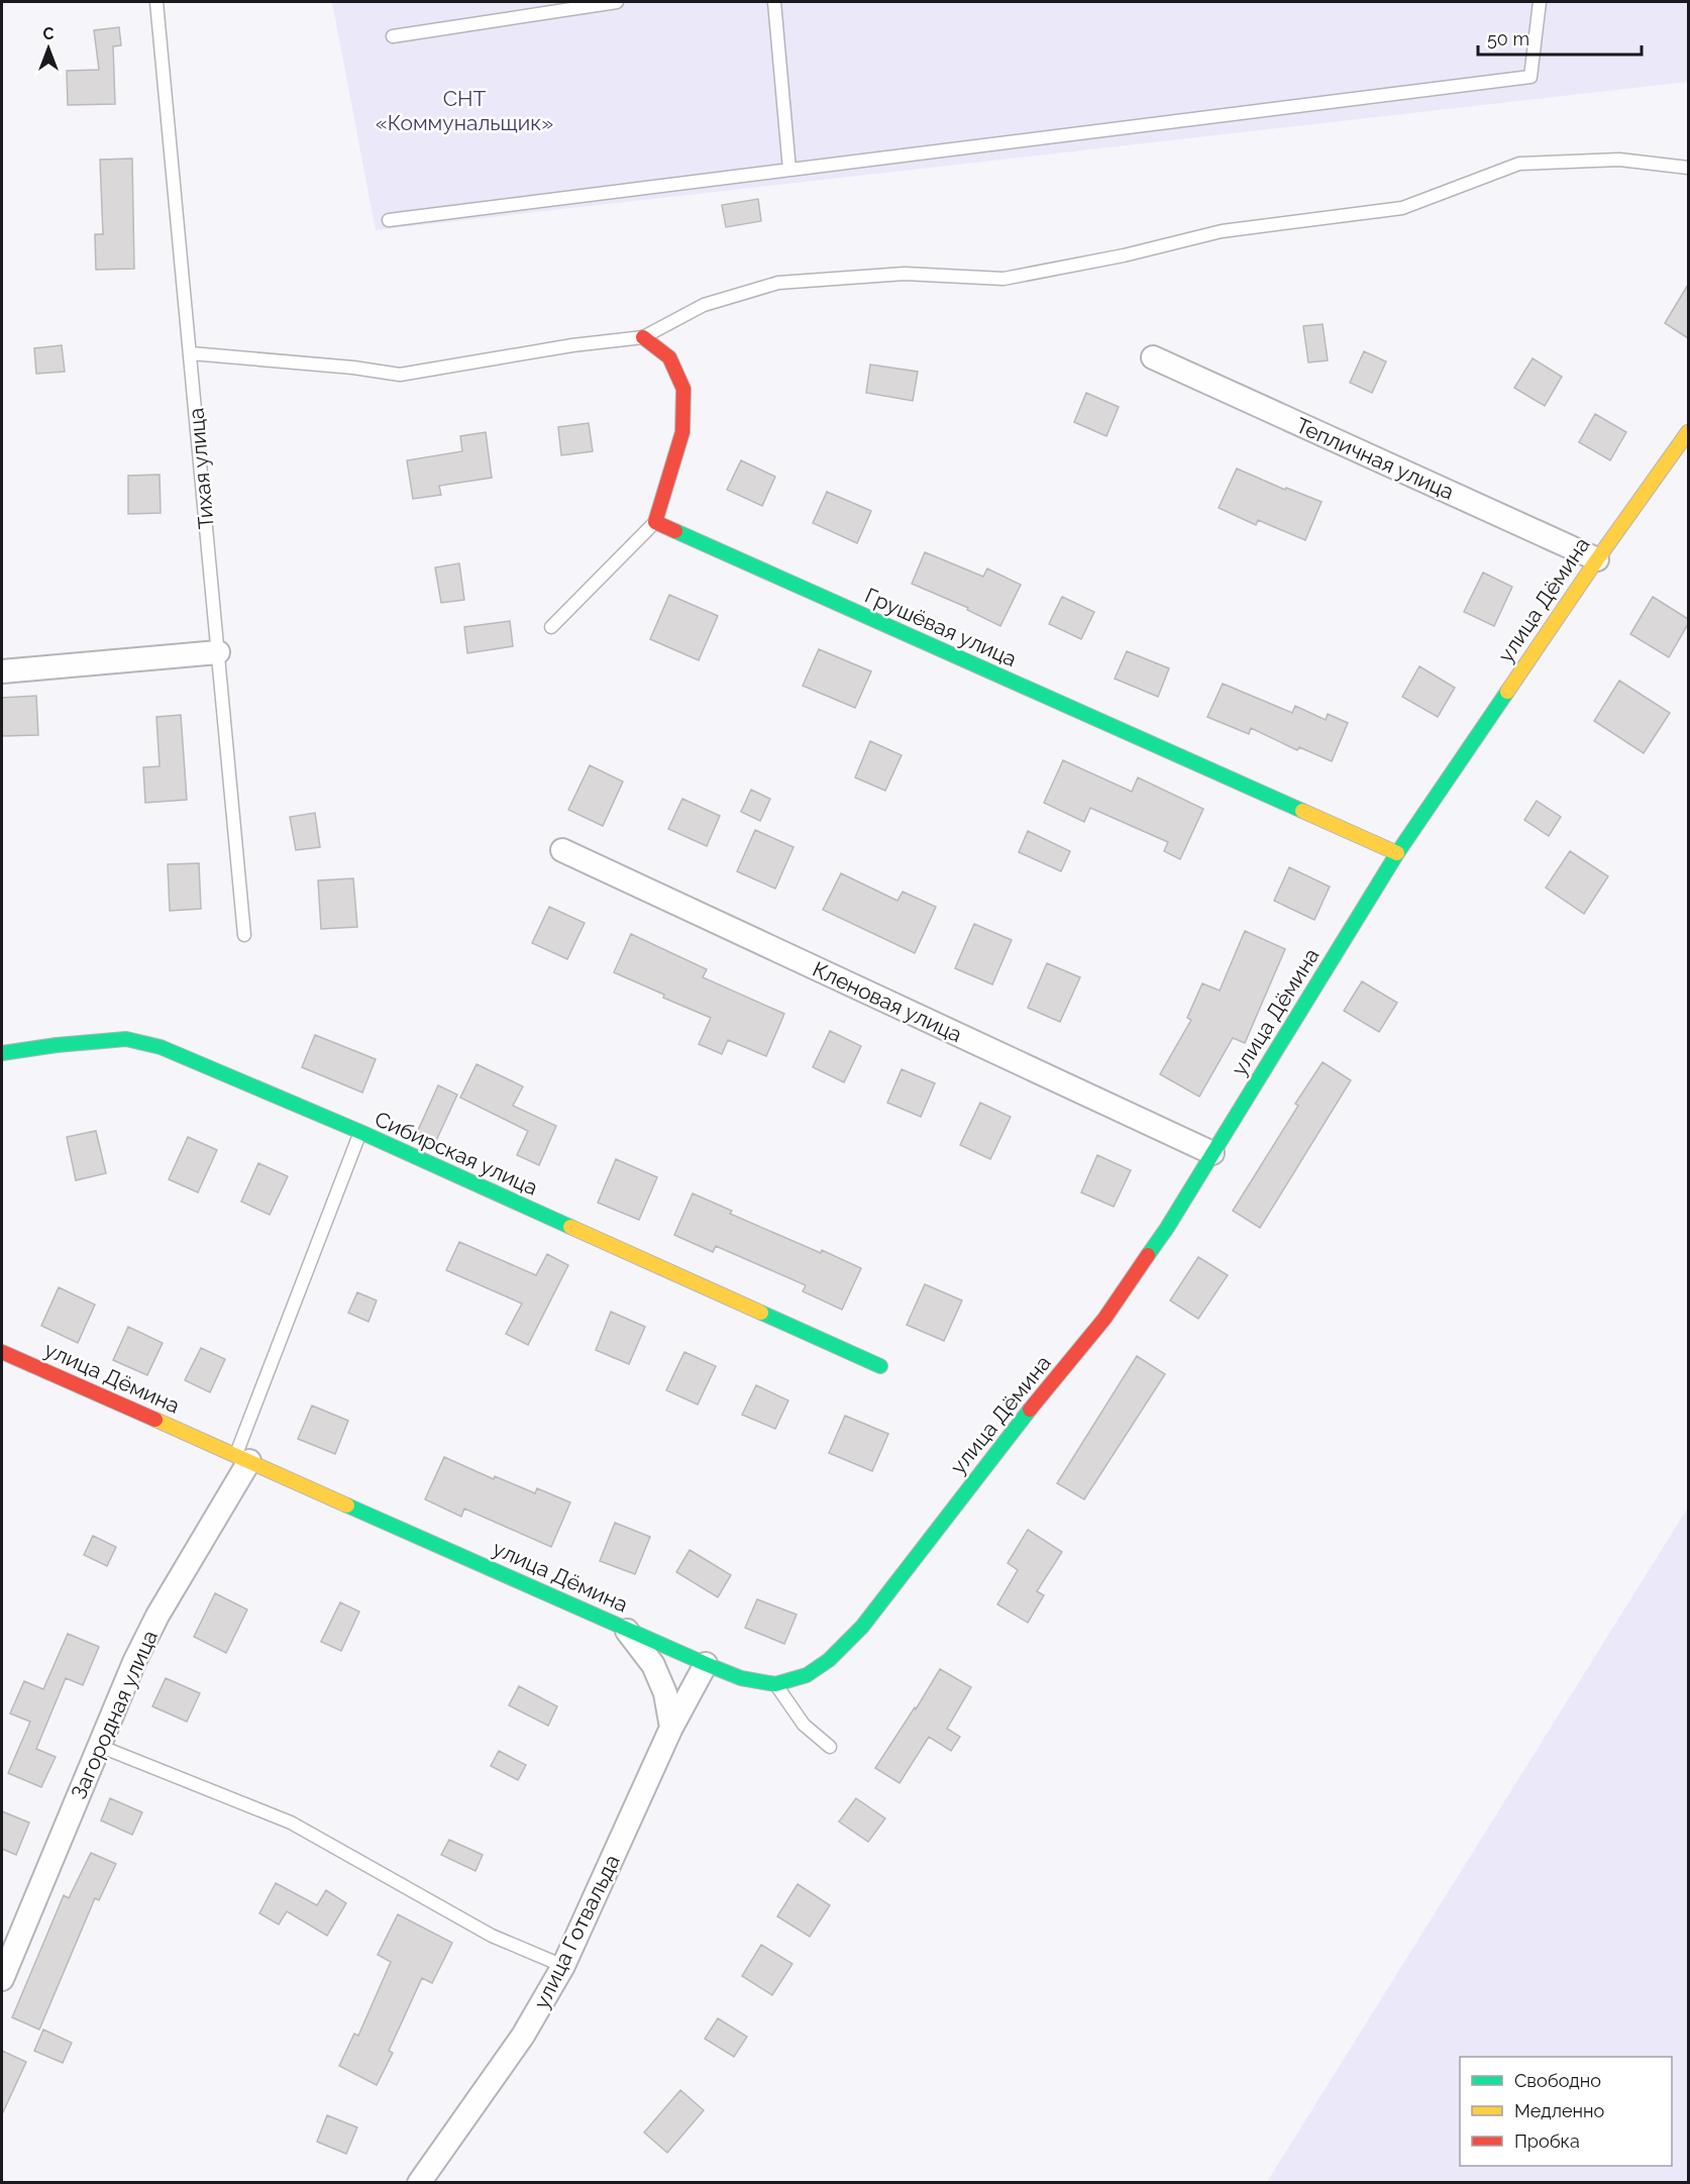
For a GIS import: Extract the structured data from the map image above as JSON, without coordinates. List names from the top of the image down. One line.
{"streets":{"street":["Тепличная улица","улица Дёмина","Грушёвая улица","Кленовая улица","Сибирская улица","Загородная улица","улица Готвальда"],"lane":["Тихая улица"]},"crossings":[["Тепличная улица","улица Дёмина"],["улица Дёмина","Грушёвая улица"],["улица Дёмина","Кленовая улица"],["улица Дёмина","Загородная улица"],["улица Дёмина","улица Готвальда"]],"parks":["СНТ «Коммунальщик»"],"legend":["Свободно","Медленно","Пробка"],"scale_bar":"50 m","north":"top"}
